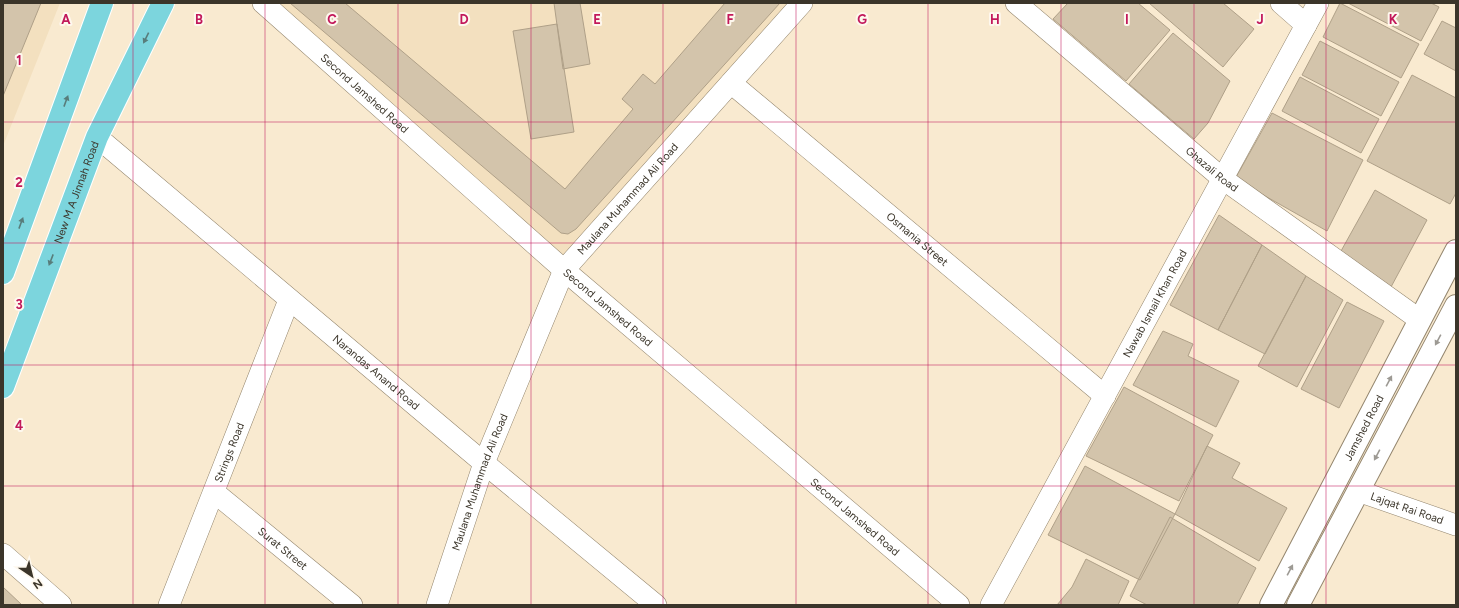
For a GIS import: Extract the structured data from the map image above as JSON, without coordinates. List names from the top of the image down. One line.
{"streets":{"main road":["New M A Jinnah Road","Jamshed Road"],"street":["Second Jamshed Road","Ghazali Road","Maulana Muhammad Ali Road","Osmania Street","Nawab Ismail Khan Road","Narandas Anand Road","Strings Road","Lajqat Rai Road","Surat Street"]},"crossings":[["Second Jamshed Road","Maulana Muhammad Ali Road"],["Ghazali Road","Nawab Ismail Khan Road"],["Ghazali Road","Jamshed Road"],["New M A Jinnah Road","Narandas Anand Road"],["Maulana Muhammad Ali Road","Osmania Street"],["Maulana Muhammad Ali Road","Narandas Anand Road"],["Osmania Street","Nawab Ismail Khan Road"],["Narandas Anand Road","Strings Road"],["Strings Road","Surat Street"]],"north":"bottom right","grid":{"columns":["A","B","C","D","E","F","G","H","I","J","K"],"rows":["1","2","3","4"]}}
